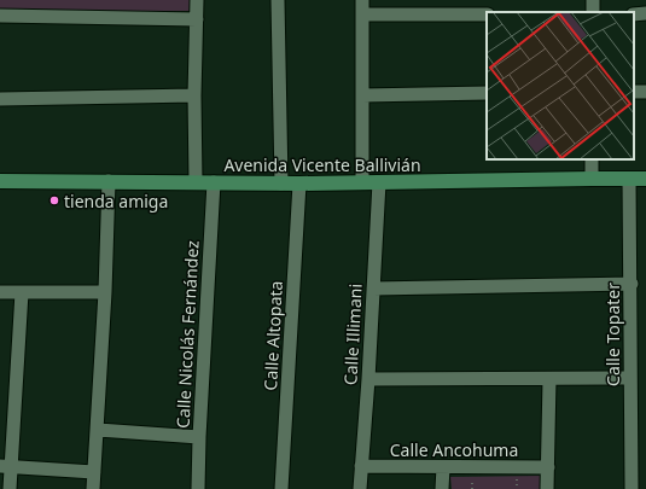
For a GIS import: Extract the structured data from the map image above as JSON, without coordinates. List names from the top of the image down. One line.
{"streets":{"street":["Avenida Vicente Ballivián","Calle Nicolás Fernández","Calle Illimani","Calle Topater","Calle Altopata","Calle Ancohuma"]},"crossings":[["Avenida Vicente Ballivián","Calle Nicolás Fernández"],["Avenida Vicente Ballivián","Calle Illimani"],["Avenida Vicente Ballivián","Calle Topater"],["Avenida Vicente Ballivián","Calle Altopata"],["Calle Illimani","Calle Ancohuma"]],"places":["tienda amiga"]}
